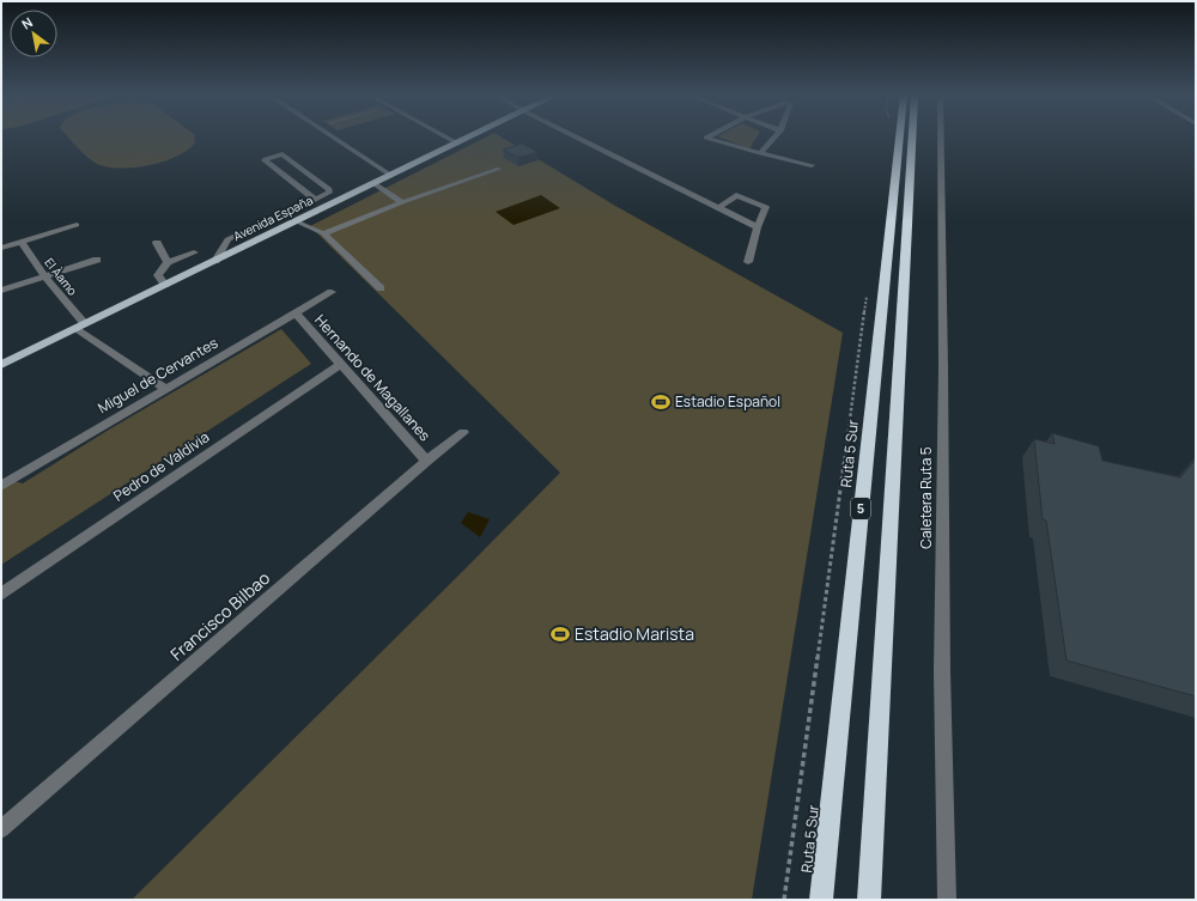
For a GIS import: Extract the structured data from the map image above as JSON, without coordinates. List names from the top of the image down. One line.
{"streets":{"highway":["Ruta 5 Sur","5"],"main road":["Avenida España"],"street":["El Àamo","Miguel de Cervantes","Hernando de Magallanes","Pedro de Valdivia","Caletera Ruta 5","Francisco Bilbao"]},"crossings":[["Avenida España","El Àamo"],["El Àamo","Miguel de Cervantes"],["Miguel de Cervantes","Hernando de Magallanes"],["Hernando de Magallanes","Pedro de Valdivia"],["Hernando de Magallanes","Francisco Bilbao"]],"places":{"sports":["Estadio Español","Estadio Marista"]},"north":"top left"}
